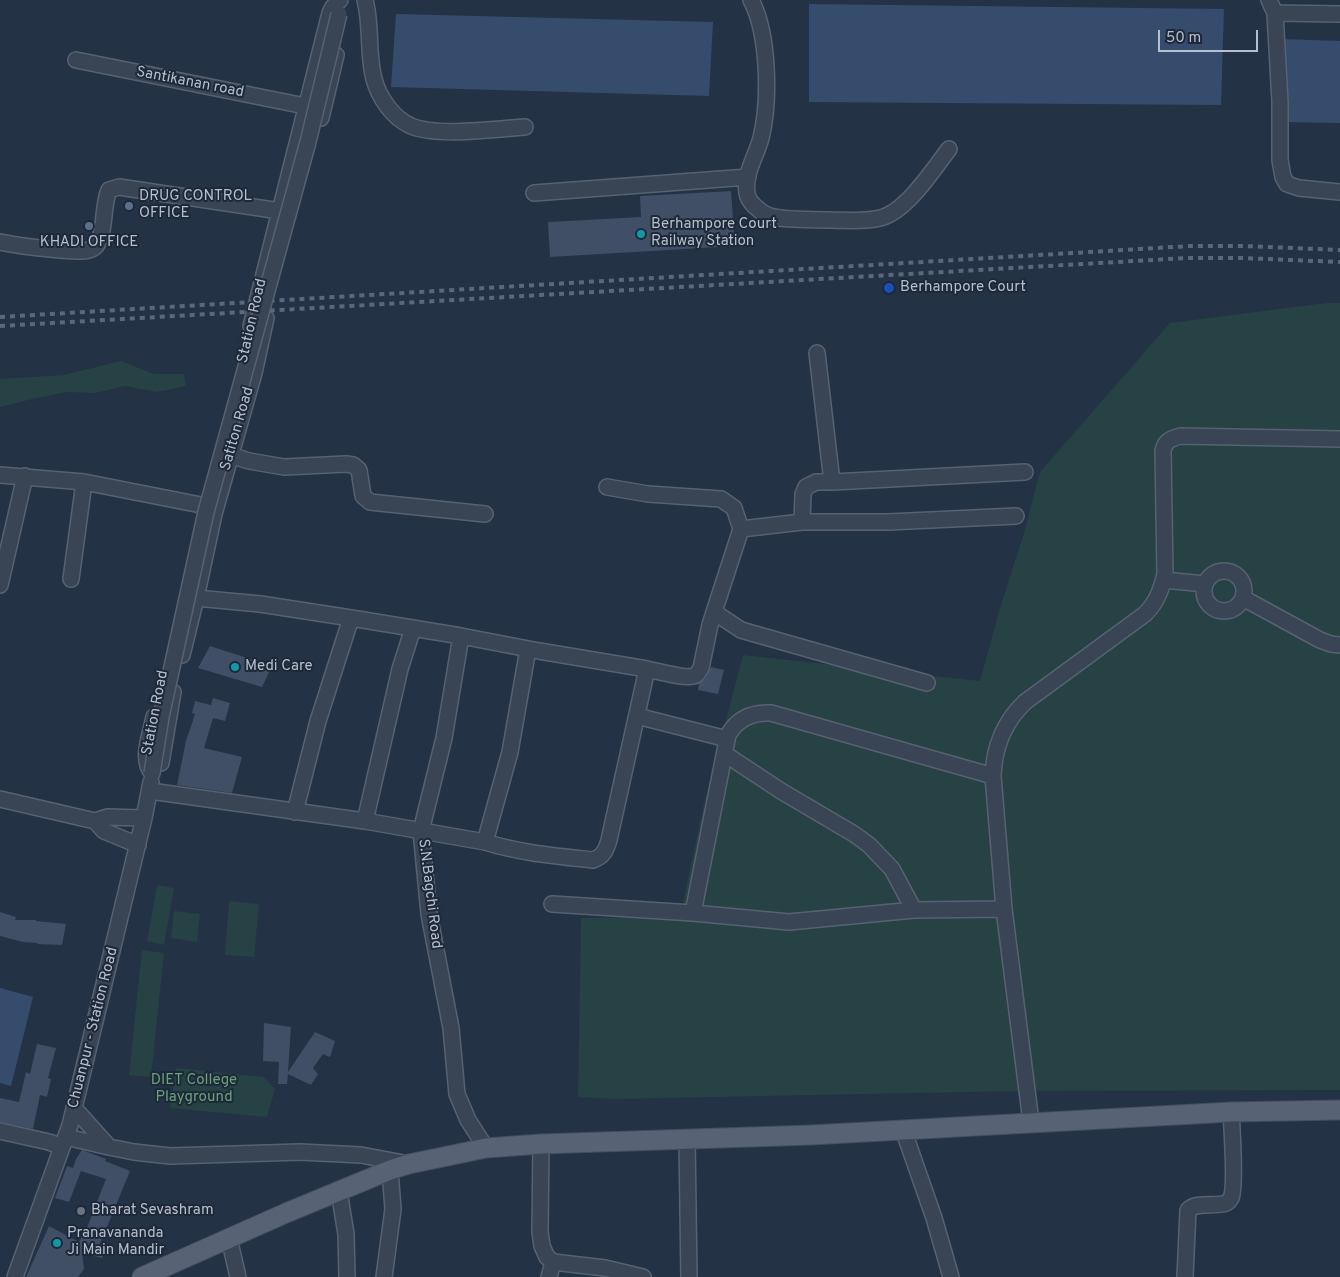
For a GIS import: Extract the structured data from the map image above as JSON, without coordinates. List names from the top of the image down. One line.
{"streets":{"street":["Santikanan road","Station Road","Satiton Road","S.N.Bagchi Road","Chuanpur - Station Road"]},"crossings":[["Santikanan road","Station Road"],["Station Road","Satiton Road"],["Station Road","Chuanpur - Station Road"],["Satiton Road","Chuanpur - Station Road"]],"parks":["DIET College Playground"],"places":["DRUG CONTROL OFFICE","KHADI OFFICE","Berhampore Court Railway Station","Berhampore Court","Medi Care","Bharat Sevashram","Pranavananda Ji Main Mandir"],"scale_bar":"50 m"}
